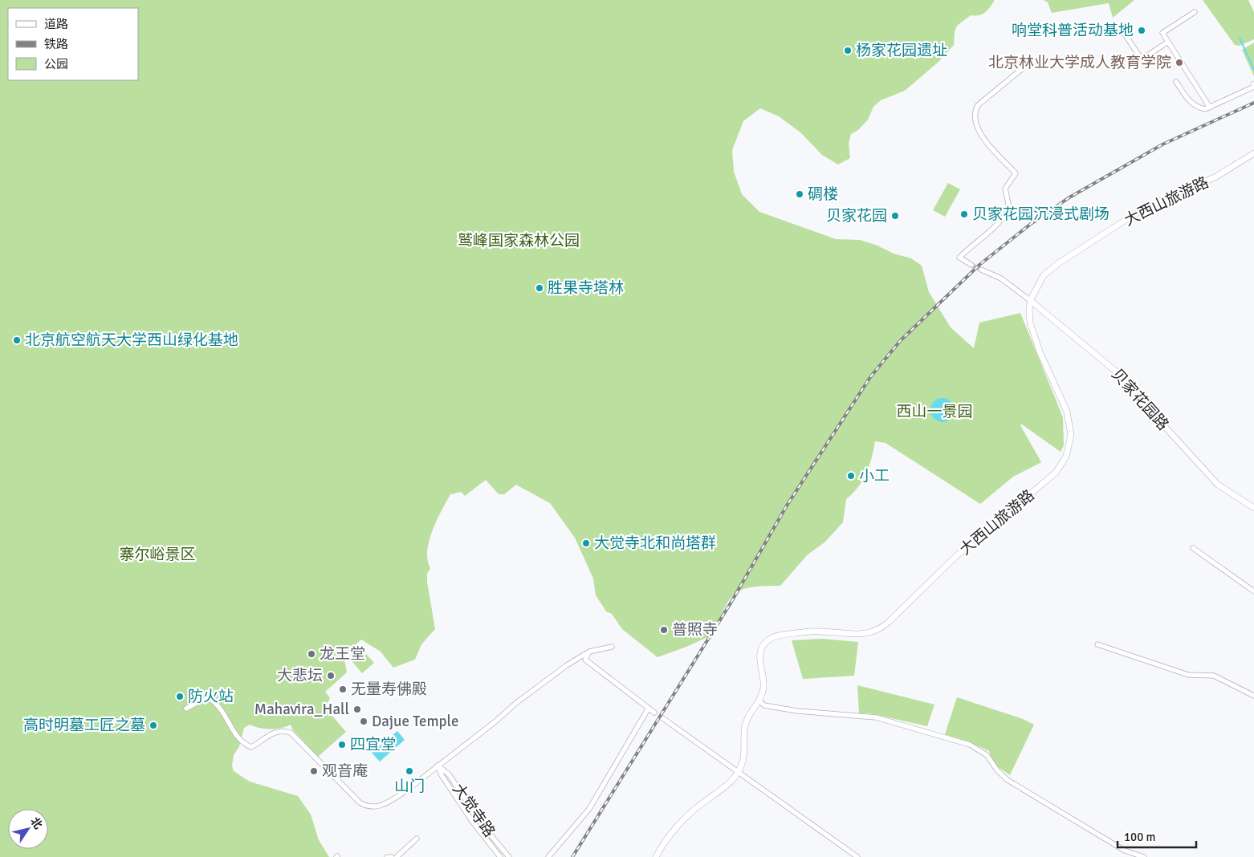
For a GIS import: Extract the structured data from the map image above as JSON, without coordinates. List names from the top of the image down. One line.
{"streets":{"street":["大西山旅游路","贝家花园路","大觉寺路"]},"crossings":[["大西山旅游路","贝家花园路"]],"parks":["鹫峰国家森林公园","西山一景园","寨尔峪景区"],"places":["响堂科普活动基地","杨家花园遗址","北京林业大学成人教育学院","碉楼","贝家花园沉浸式剧场","贝家花园","胜果寺塔林","北京航空航天大学西山绿化基地","小工","大觉寺北和尚塔群","普照寺","龙王堂","大悲坛","无量寿佛殿","防火站","Mahavira_Hall","Dajue Temple","高时明墓工匠之墓","四宜堂","观音庵","山门"],"legend":["道路","铁路","公园"],"scale_bar":"100 m","north":"top right"}
